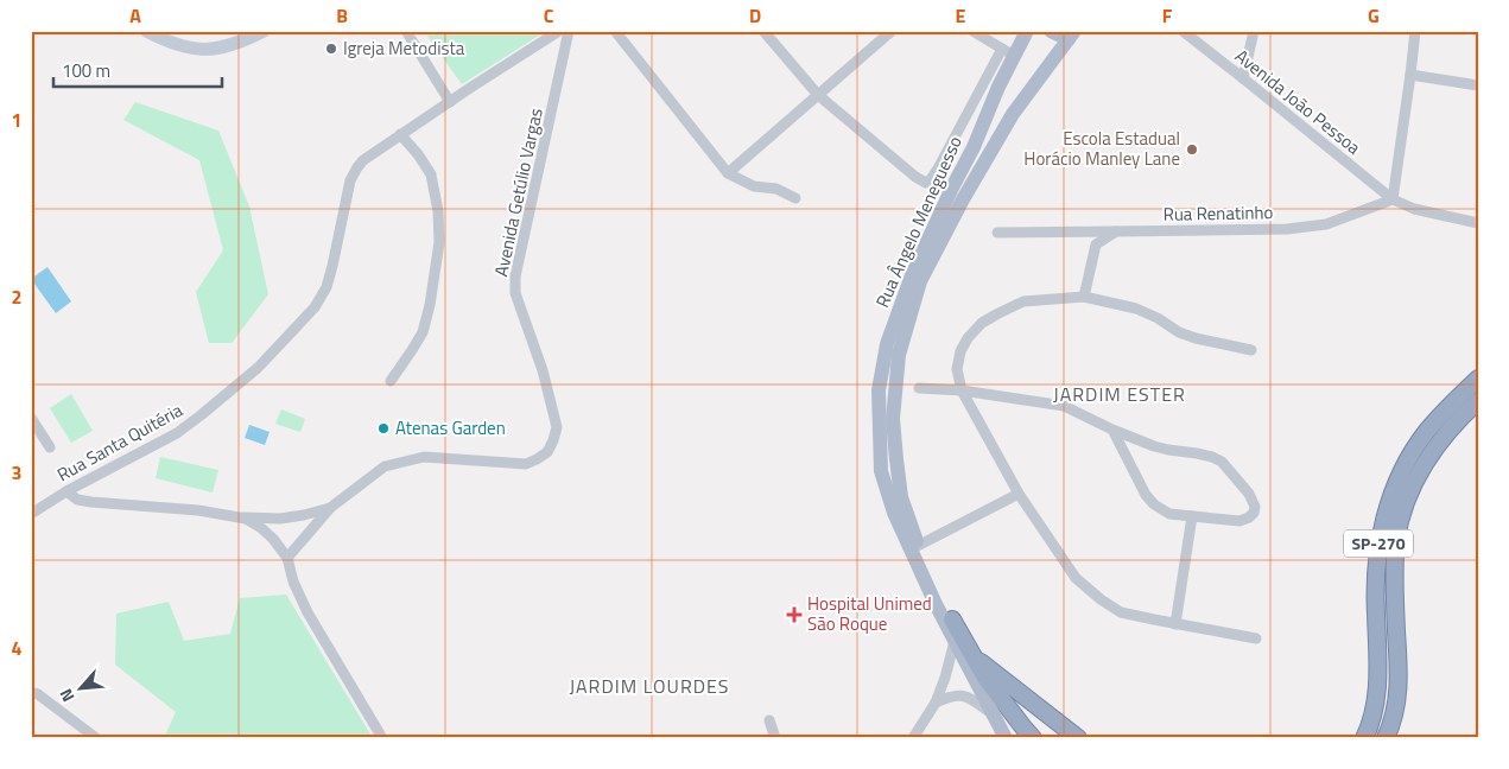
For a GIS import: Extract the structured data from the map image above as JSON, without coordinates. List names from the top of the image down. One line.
{"streets":{"highway":["SP-270"],"main road":["Rua Ângelo Meneguesso"],"street":["Avenida João Pessoa","Avenida Getúlio Vargas","Rua Renatinho","Rua Santa Quitéria"]},"crossings":[["Avenida João Pessoa","Rua Renatinho"]],"districts":["JARDIM ESTER","JARDIM LOURDES"],"places":{"other":["Igreja Metodista","Escola Estadual Horácio Manley Lane","Atenas Garden"],"health":["Hospital Unimed São Roque"]},"scale_bar":"100 m","north":"bottom left","grid":{"columns":["A","B","C","D","E","F","G"],"rows":["1","2","3","4"]}}
